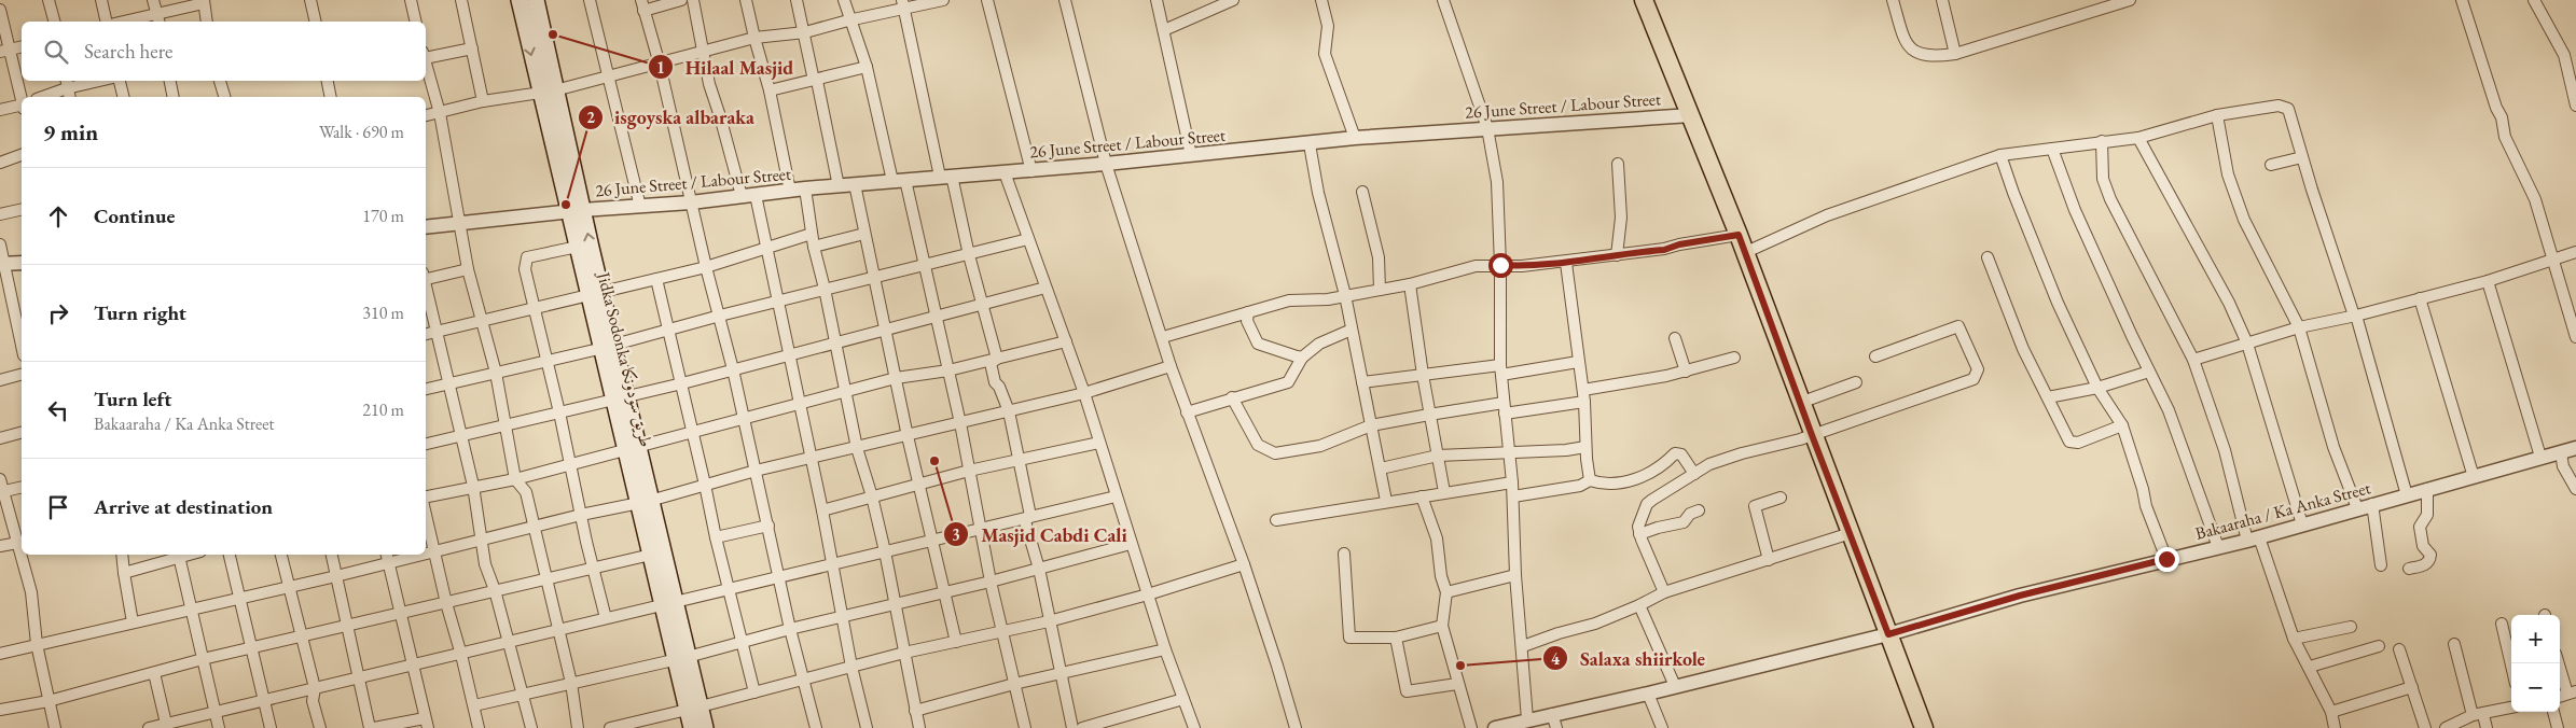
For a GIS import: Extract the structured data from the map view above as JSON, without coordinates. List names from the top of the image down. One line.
{"streets":{"main road":["Jidka Sodonka طريق سودونكا"],"street":["26 June Street / Labour Street","Bakaaraha / Ka Anka Street"]},"crossings":[["26 June Street / Labour Street","Jidka Sodonka طريق سودونكا"]],"places":["Hilaal Masjid","isgoyska albaraka","Masjid Cabdi Cali","Salaxa shiirkole"],"page":{"search":"Search here","heading":["9 min","Walk · 690 m"],"list":[["Continue","170 m"],["Turn right","310 m"],["Turn left","Bakaaraha / Ka Anka Street","210 m"],"Arrive at destination"],"map_buttons":["+","−"]}}
